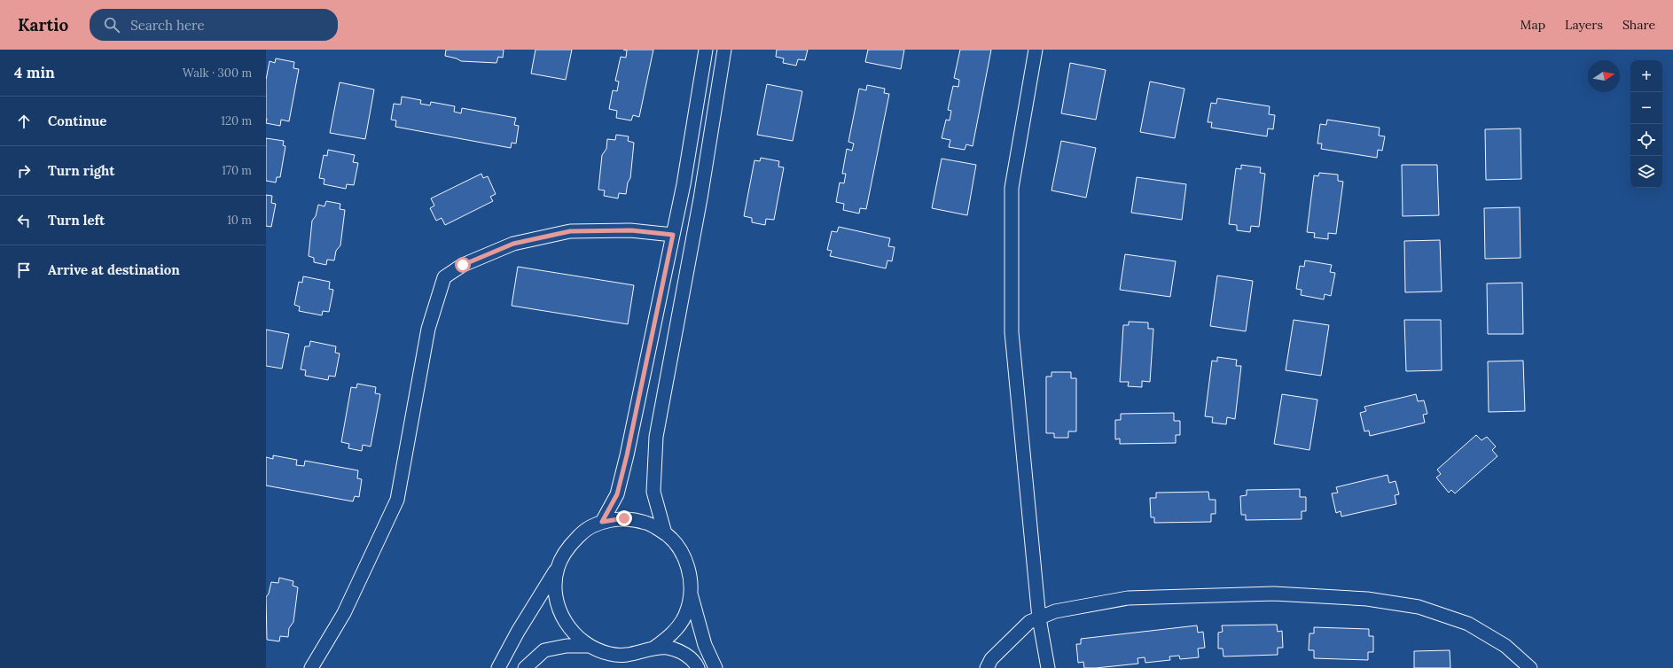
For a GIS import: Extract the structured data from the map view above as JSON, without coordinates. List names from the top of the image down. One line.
{"north":"right","page":{"header":"Kartio","search":"Search here","nav":["Map","Layers","Share"],"heading":["4 min","Walk · 300 m"],"map_buttons":["+","−"],"list":[["Continue","120 m"],["Turn right","170 m"],["Turn left","10 m"],"Arrive at destination"]}}
